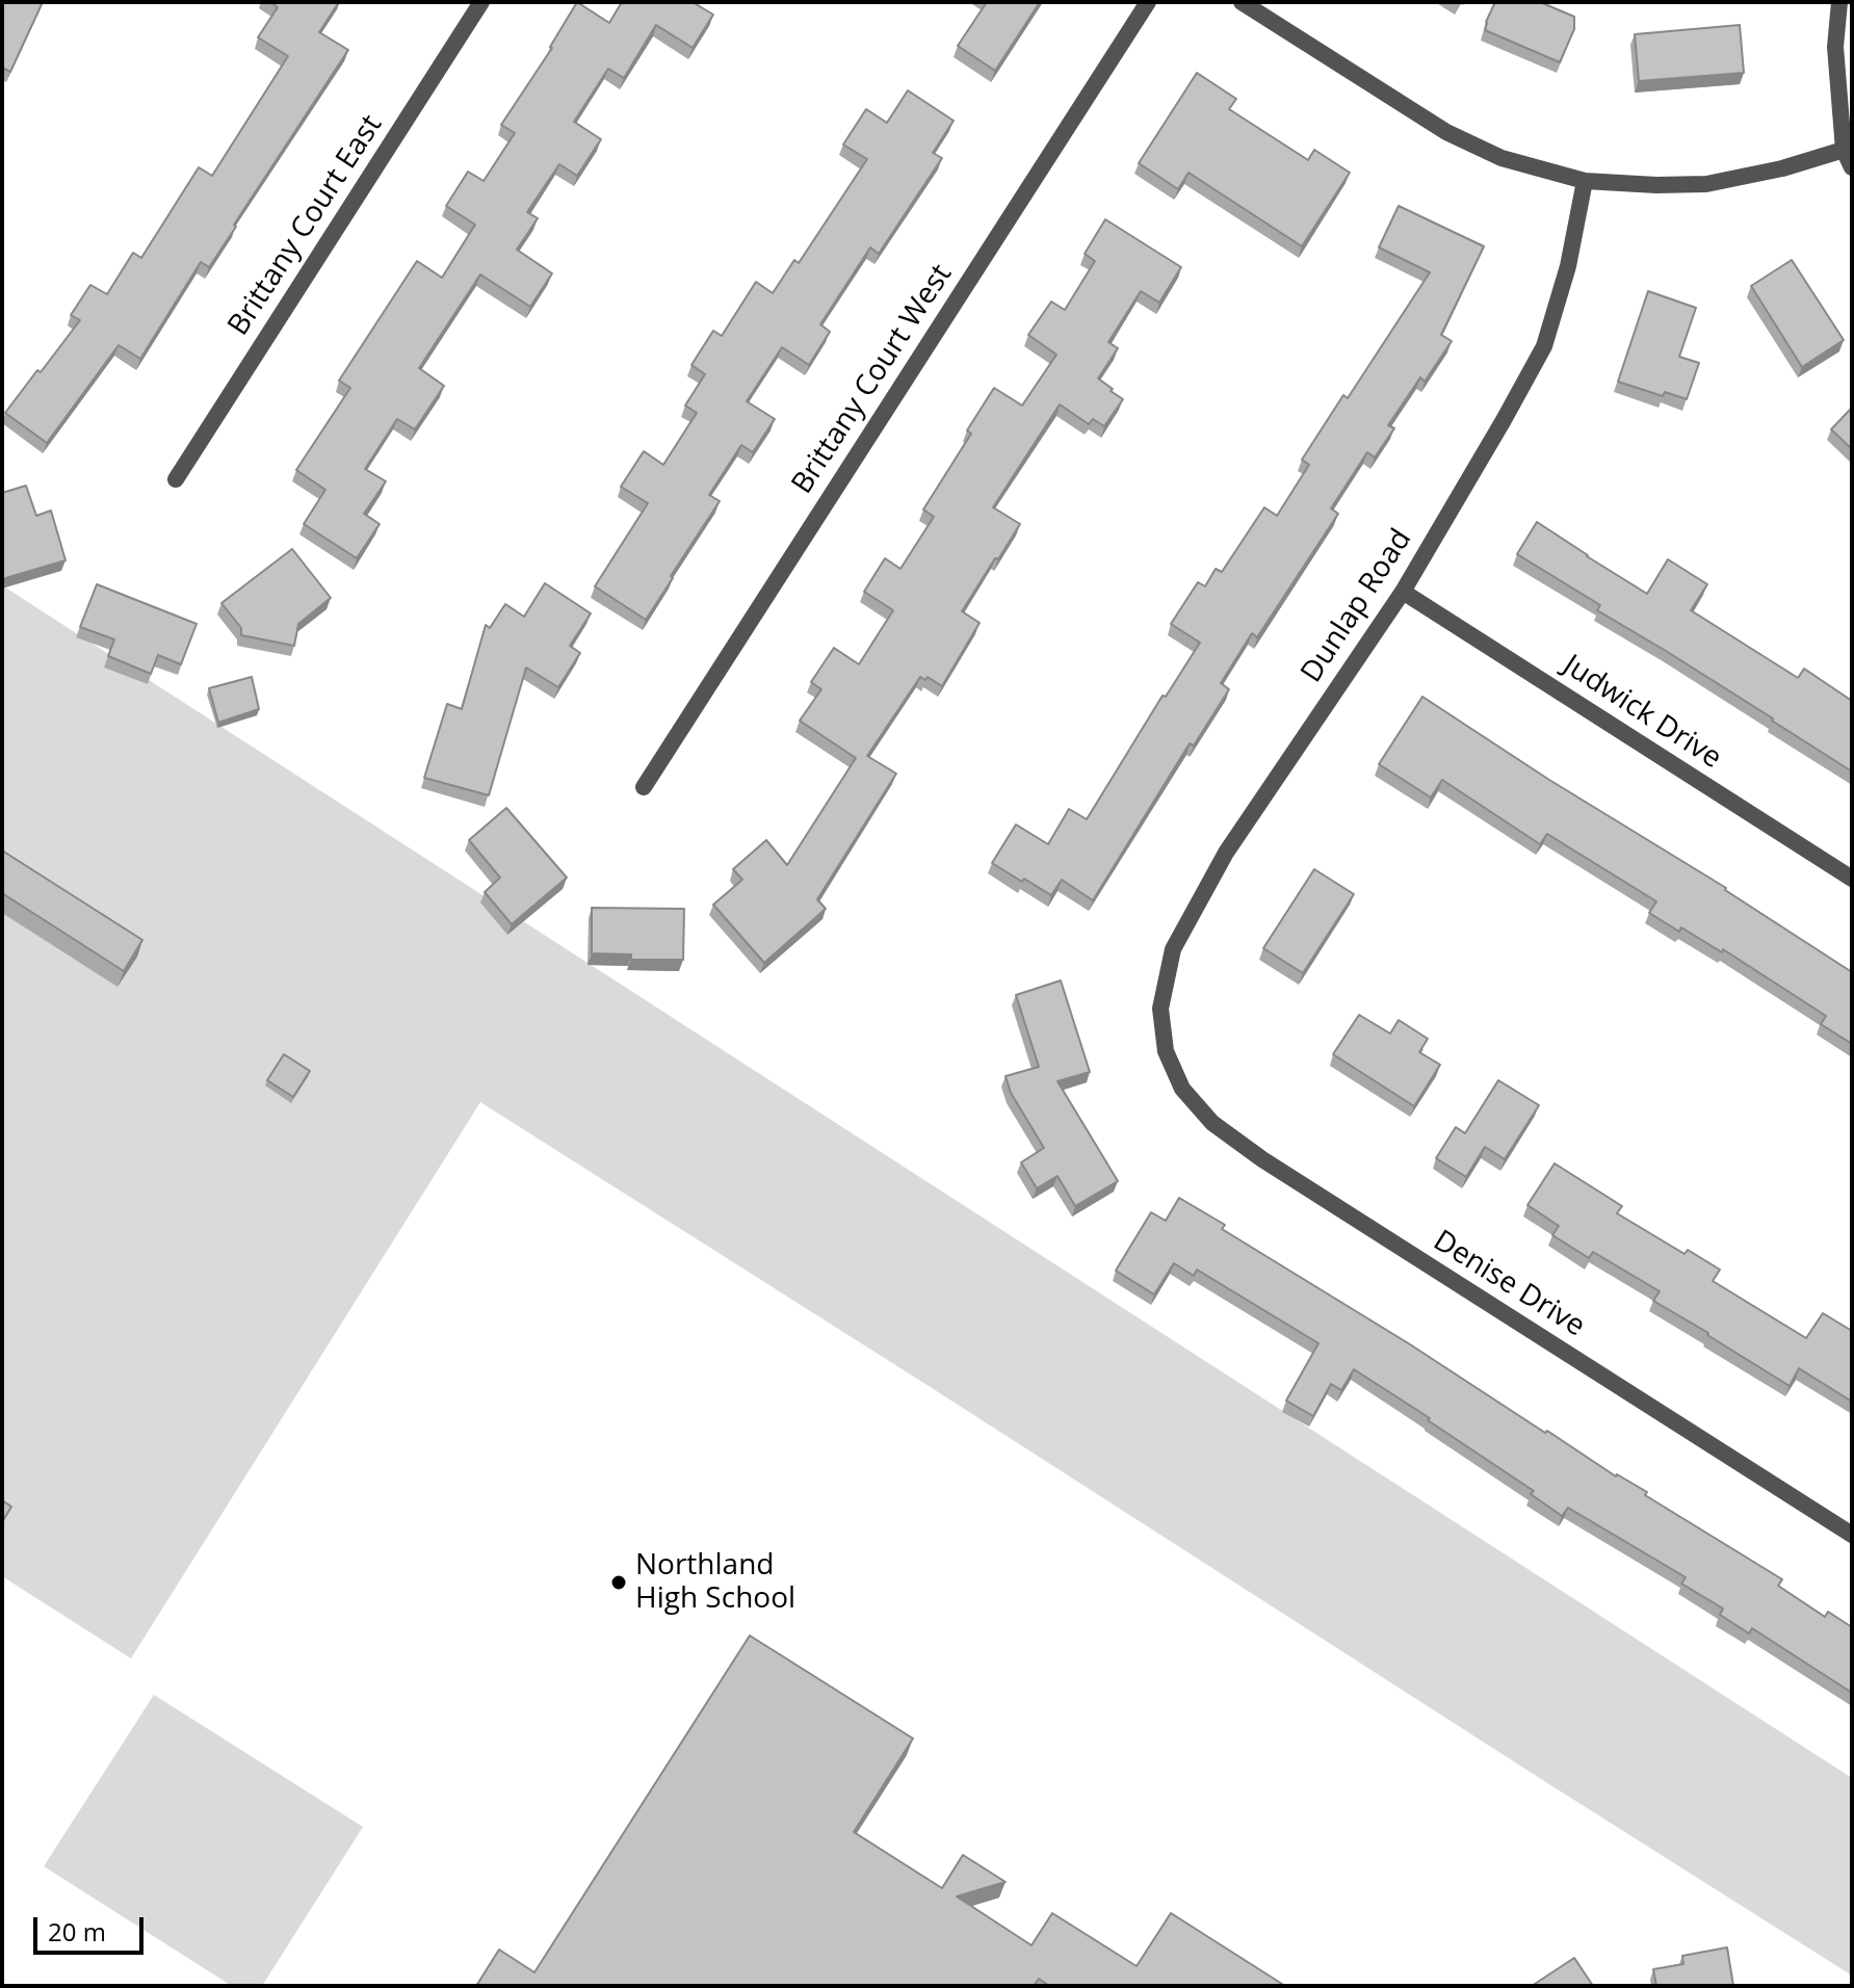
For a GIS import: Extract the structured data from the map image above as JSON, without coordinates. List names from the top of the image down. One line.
{"streets":{"street":["Brittany Court East","Brittany Court West","Dunlap Road","Judwick Drive","Denise Drive"]},"crossings":[["Dunlap Road","Judwick Drive"],["Dunlap Road","Denise Drive"]],"places":["Northland High School"],"scale_bar":"20 m"}
